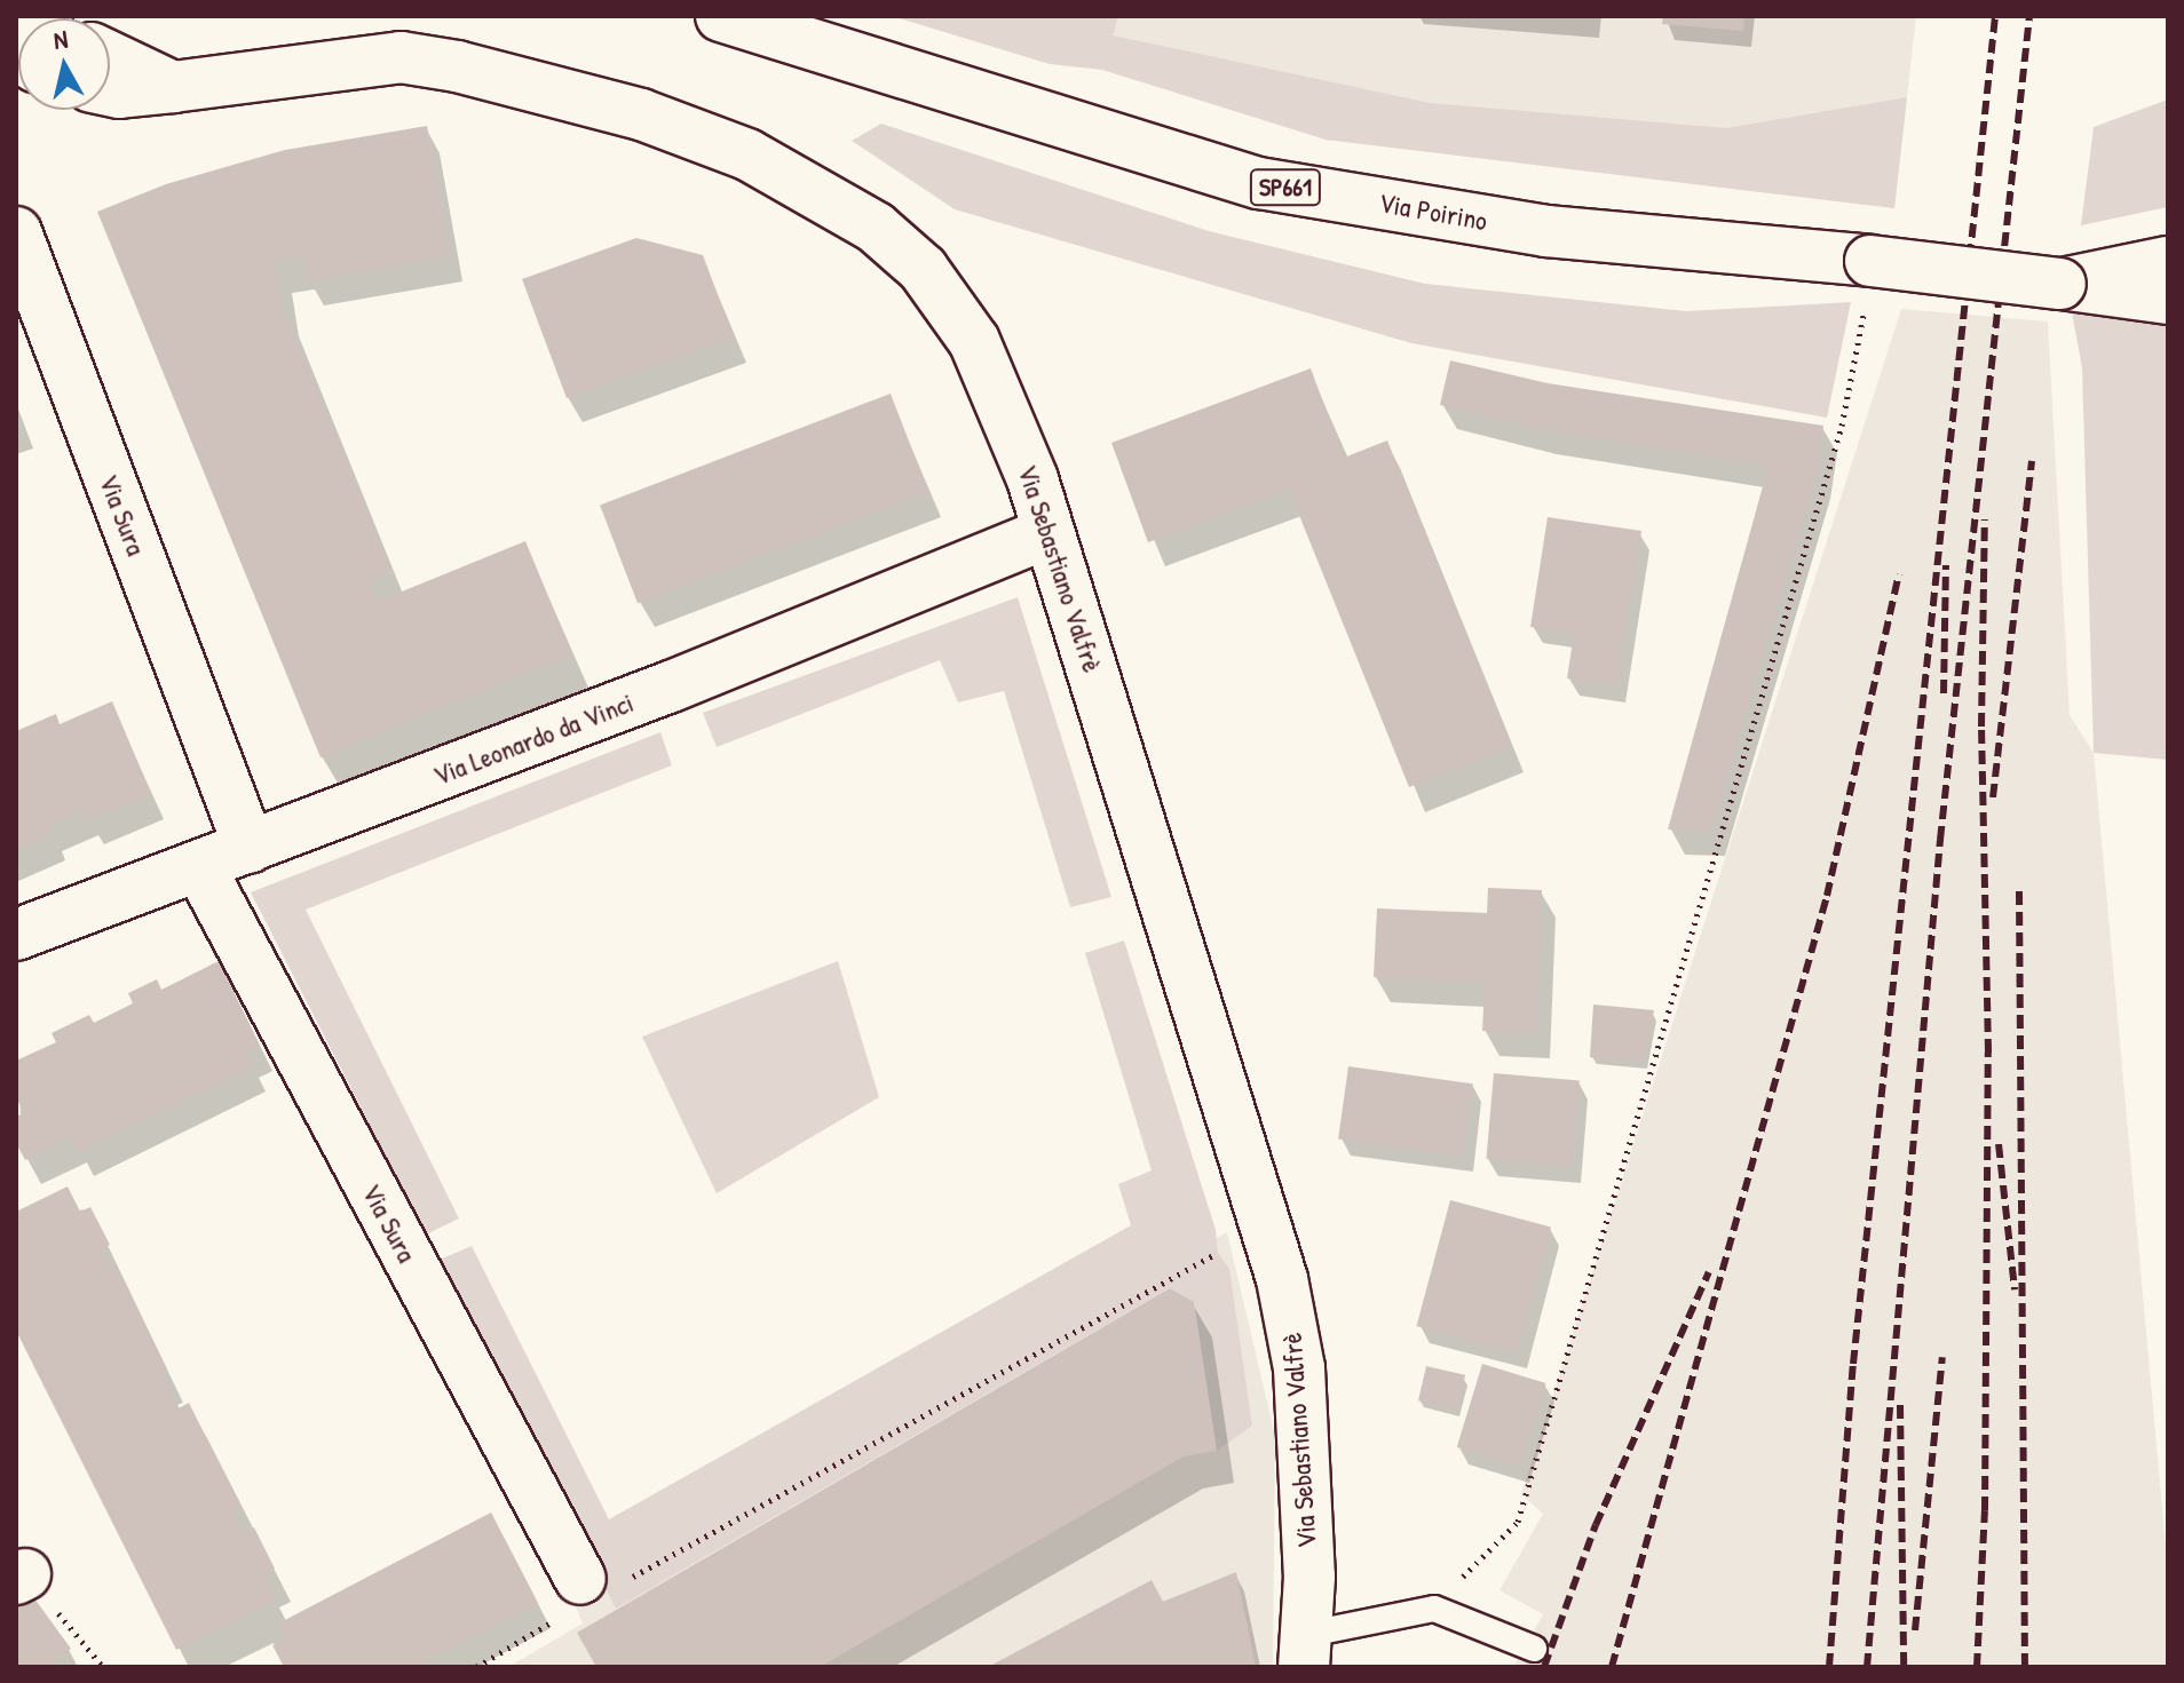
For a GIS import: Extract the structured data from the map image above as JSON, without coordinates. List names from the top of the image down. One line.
{"streets":{"street":["SP661","Via Poirino","Via Sura","Via Sebastiano Valfrè","Via Leonardo da Vinci"]},"crossings":[["Via Sura","Via Leonardo da Vinci"],["Via Sebastiano Valfrè","Via Leonardo da Vinci"]],"north":"top"}
